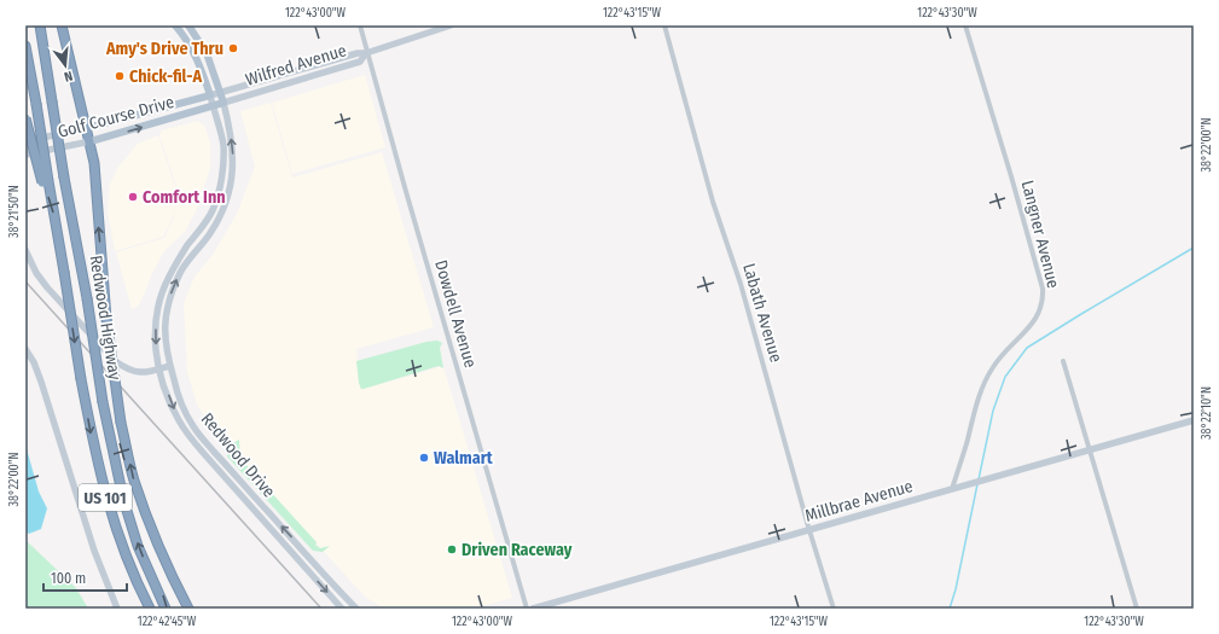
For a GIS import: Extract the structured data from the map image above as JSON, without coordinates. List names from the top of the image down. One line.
{"streets":{"highway":["Redwood Highway","US 101"],"main road":["Wilfred Avenue","Golf Course Drive","Redwood Drive"],"street":["Langner Avenue","Labath Avenue","Dowdell Avenue","Millbrae Avenue"]},"crossings":[["Wilfred Avenue","Golf Course Drive"],["Wilfred Avenue","Dowdell Avenue"],["Wilfred Avenue","Redwood Drive"],["Golf Course Drive","Redwood Highway"],["Golf Course Drive","Redwood Drive"],["Langner Avenue","Millbrae Avenue"],["Labath Avenue","Millbrae Avenue"]],"places":["Amy's Drive Thru","Chick-fil-A","Comfort Inn","Walmart","Driven Raceway"],"scale_bar":"100 m","north":"bottom","coordinates":["122°43'00\"W","122°43'15\"W","122°43'30\"W","38°22'00\"N","38°21'50\"N","38°22'10\"N","122°42'45\"W"]}
